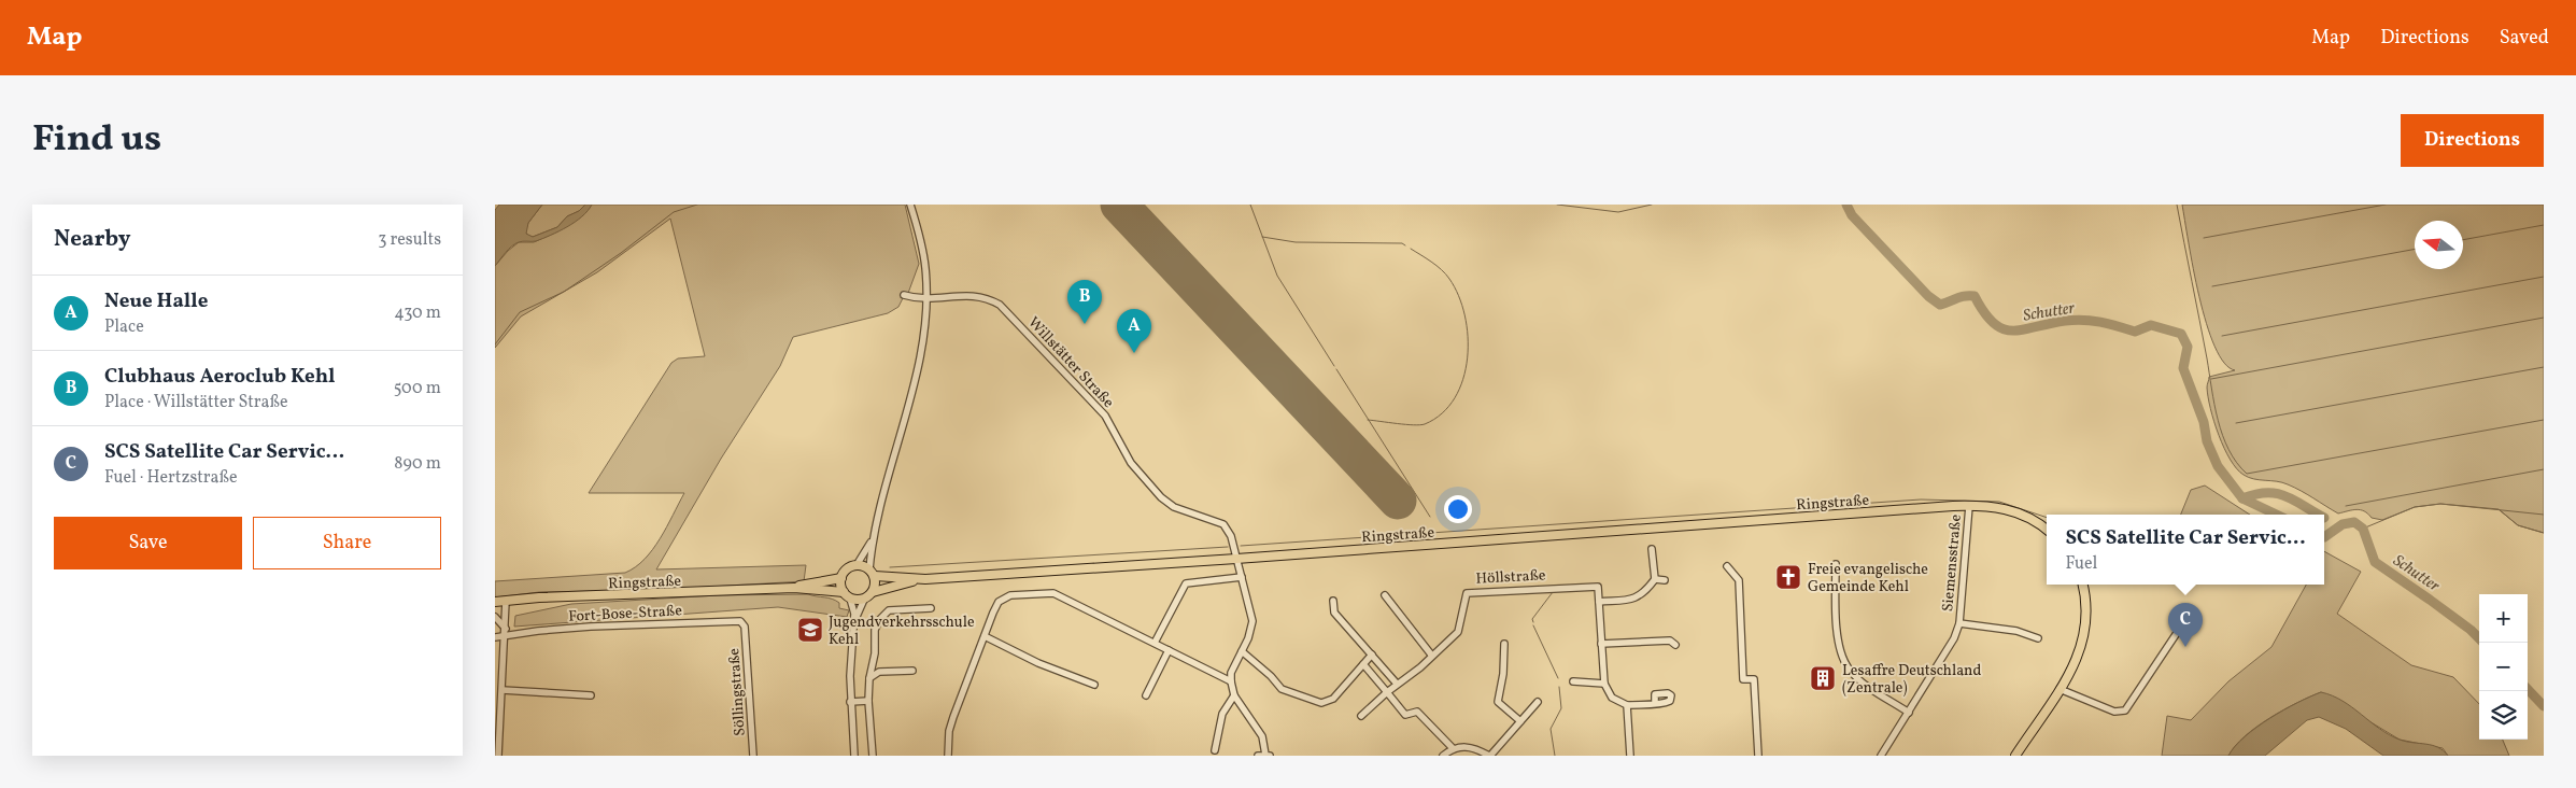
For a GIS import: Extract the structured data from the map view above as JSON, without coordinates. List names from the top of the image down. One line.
{"streets":{"main road":["Ringstraße"],"street":["Willstätter Straße","Siemensstraße","Höllstraße","Fort-Bose-Straße","Söllingstraße"]},"crossings":[["Willstätter Straße","Ringstraße"],["Ringstraße","Siemensstraße"],["Fort-Bose-Straße","Söllingstraße"]],"water":["Schutter"],"places":{"church":["Freie evangelische Gemeinde Kehl"],"school or university":["Jugendverkehrsschule Kehl"],"building":["Lesaffre Deutschland (Zentrale)"]},"north":"left","page":{"header":"Map","nav":["Map","Directions","Saved"],"title":"Find us","buttons":["Directions",["Save","Share"]],"heading":["Nearby","3 results"],"list":[{"mark":"A","name":"Neue Halle","note":"Place","value":"430 m"},{"mark":"B","name":"Clubhaus Aeroclub Kehl","note":"Place · Willstätter Straße","value":"500 m"},{"mark":"C","name":"SCS Satellite Car Servic...","note":"Fuel · Hertzstraße","value":"890 m"}],"pins":["B","A","C"],"popup":["SCS Satellite Car Servic...","Fuel"],"map_buttons":["+","−"]}}
